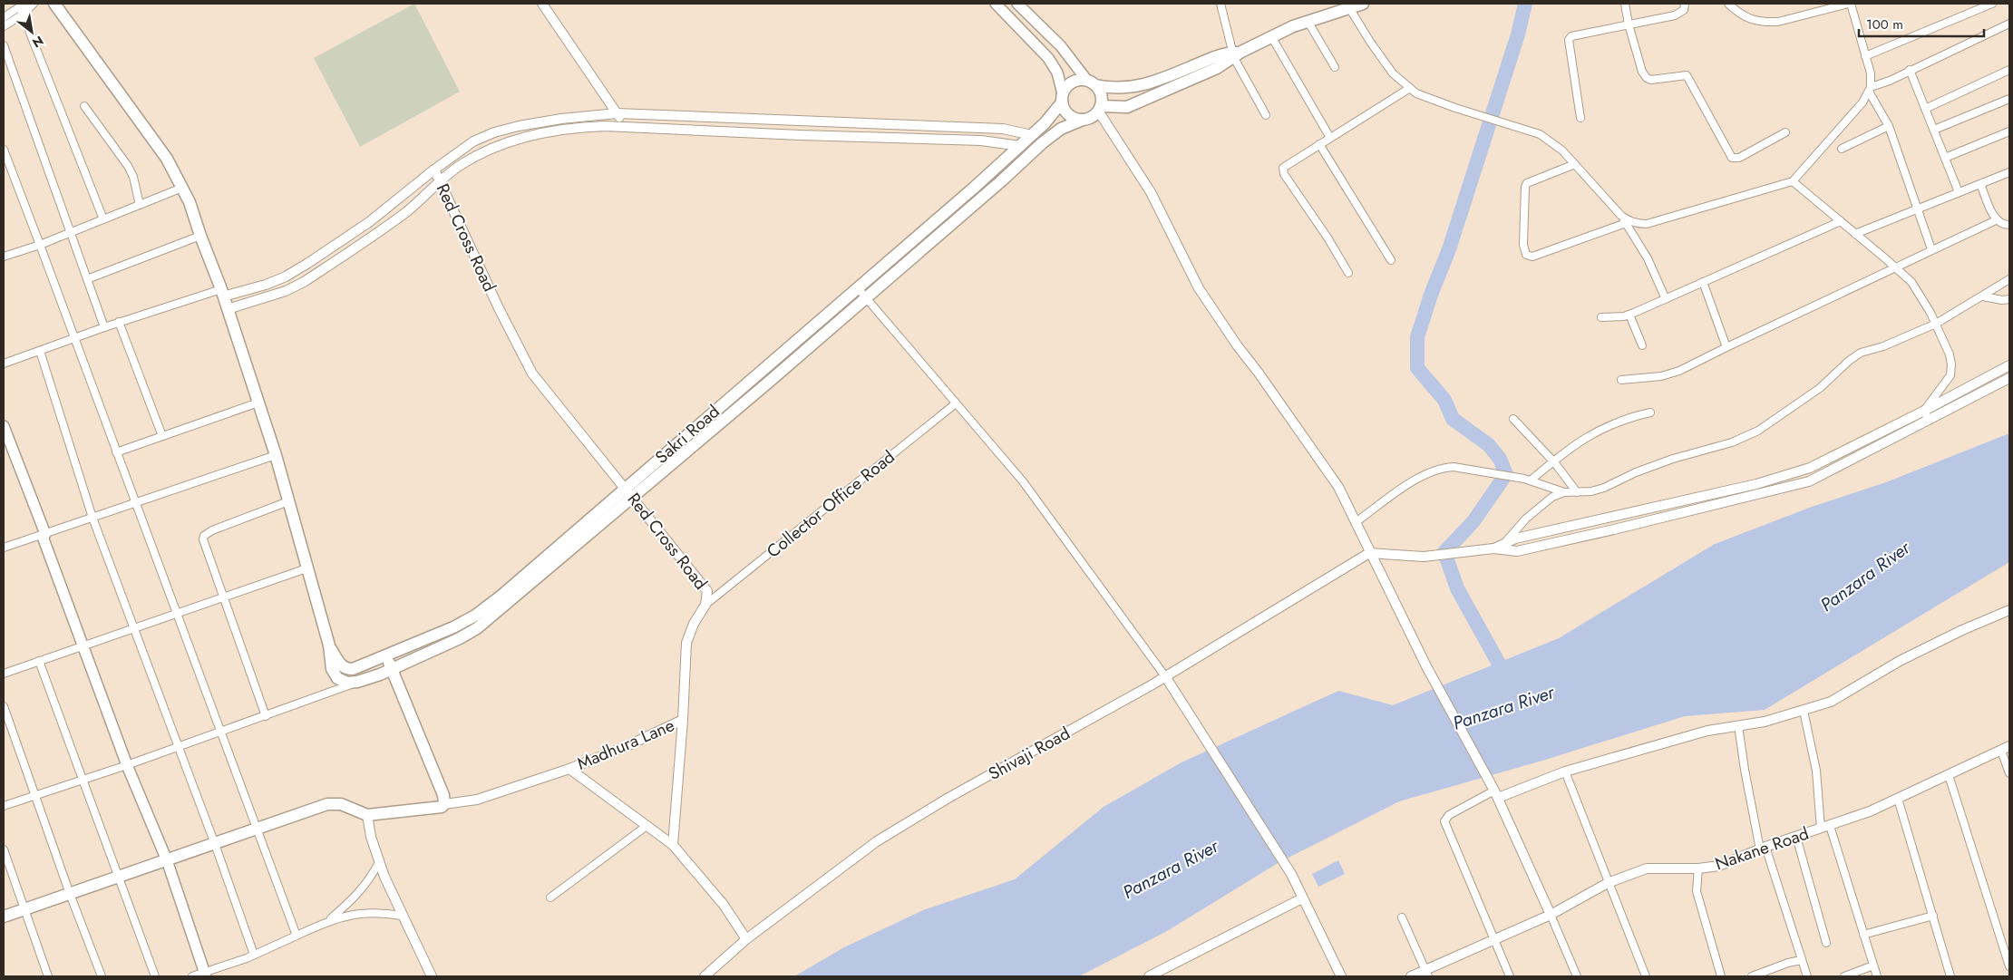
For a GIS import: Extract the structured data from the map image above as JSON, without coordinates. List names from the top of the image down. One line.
{"streets":{"main road":["Sakri Road"],"street":["Red Cross Road","Collector Office Road","Madhura Lane","Shivaji Road","Nakane Road"]},"crossings":[["Red Cross Road","Sakri Road"],["Red Cross Road","Collector Office Road"],["Red Cross Road","Madhura Lane"]],"water":["Panzara River"],"scale_bar":"100 m","north":"bottom right"}
